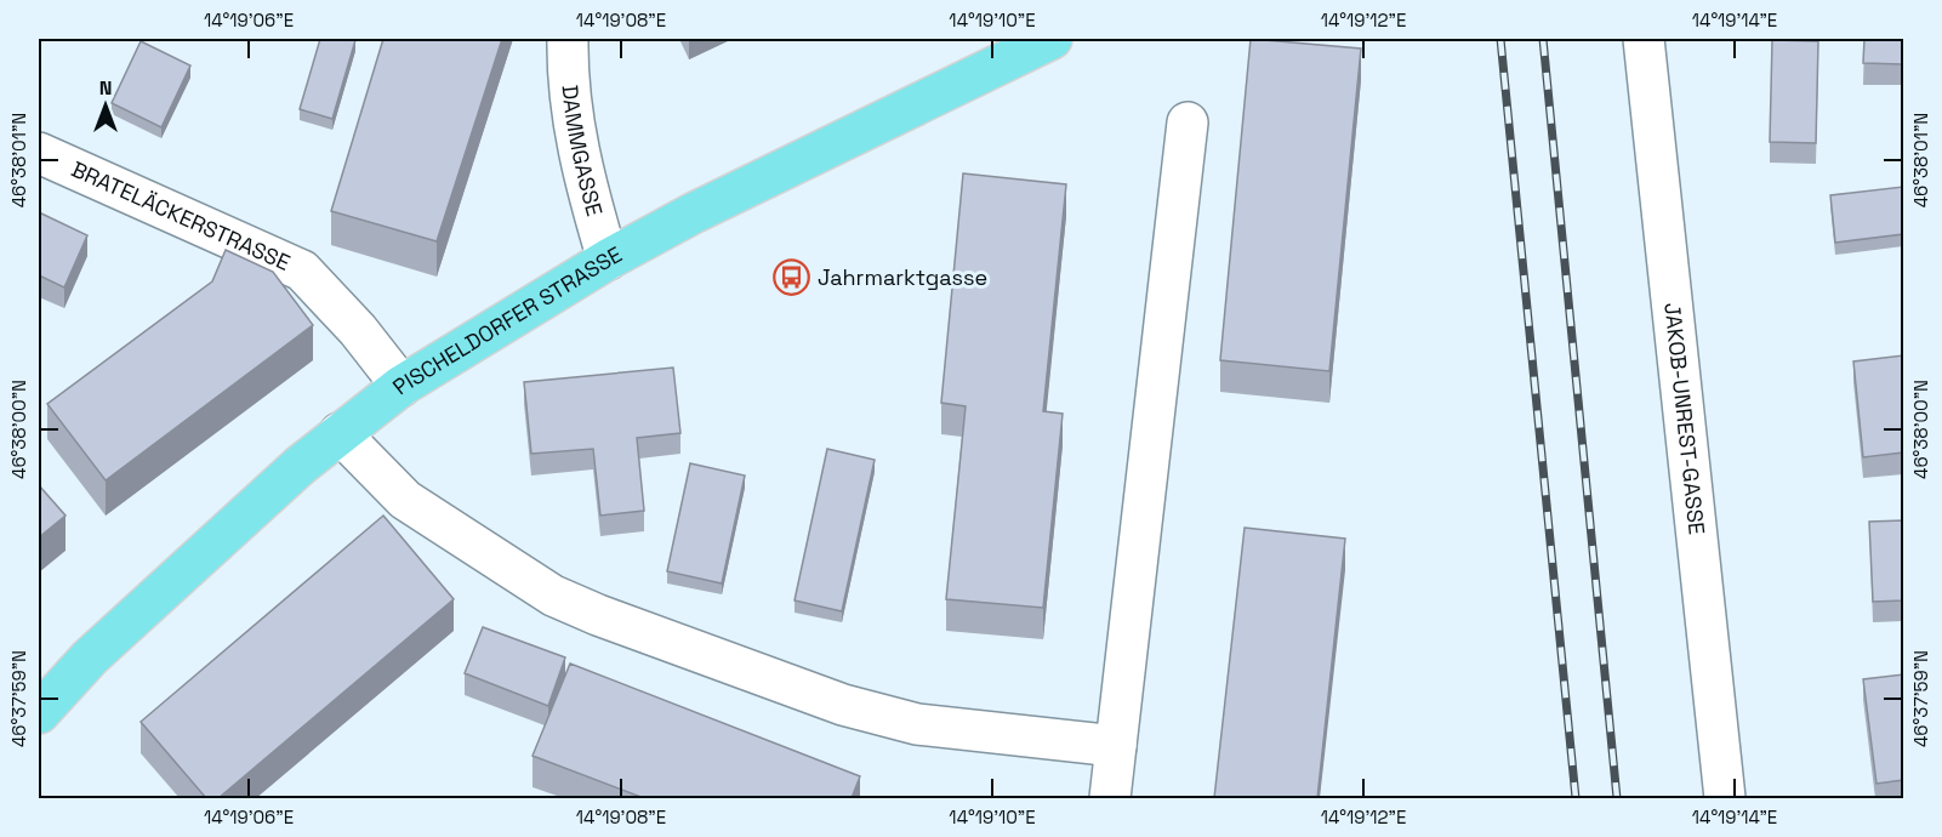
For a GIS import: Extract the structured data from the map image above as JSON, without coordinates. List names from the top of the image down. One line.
{"streets":{"main road":["PISCHELDORFER STRASSE"],"street":["DAMMGASSE","BRATELÄCKERSTRASSE","JAKOB-UNREST-GASSE"]},"crossings":[["DAMMGASSE","PISCHELDORFER STRASSE"],["BRATELÄCKERSTRASSE","PISCHELDORFER STRASSE"]],"places":{"bus stop":["Jahrmarktgasse"]},"north":"top","coordinates":["14°19'06\"E","14°19'08\"E","14°19'10\"E","14°19'12\"E","14°19'14\"E","46°38'01\"N","46°38'00\"N","46°37'59\"N"]}
